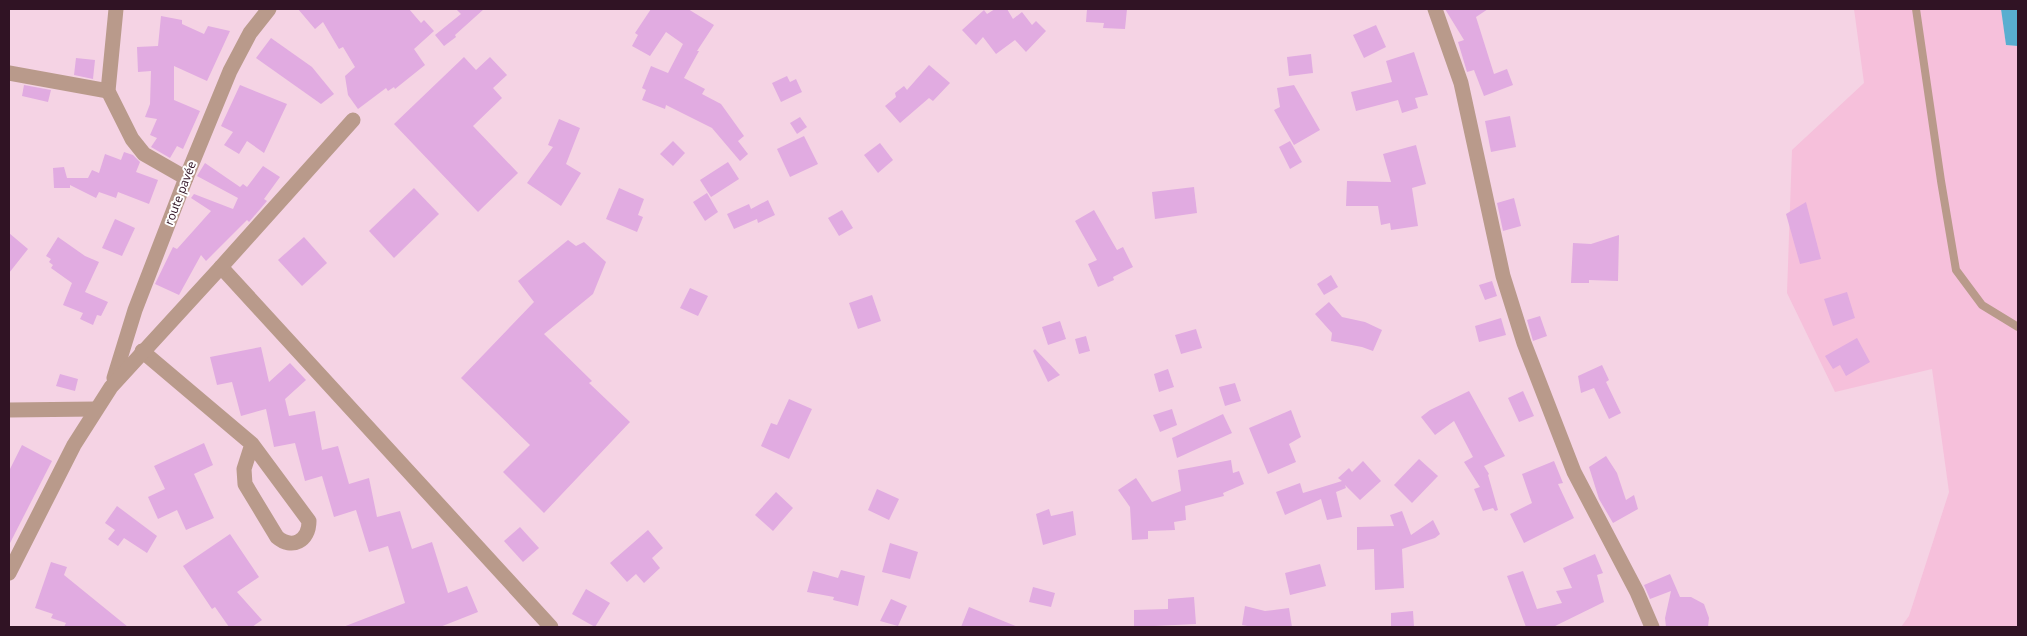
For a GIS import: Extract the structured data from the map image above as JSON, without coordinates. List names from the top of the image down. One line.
{"streets":{"street":["route pavée"]}}
